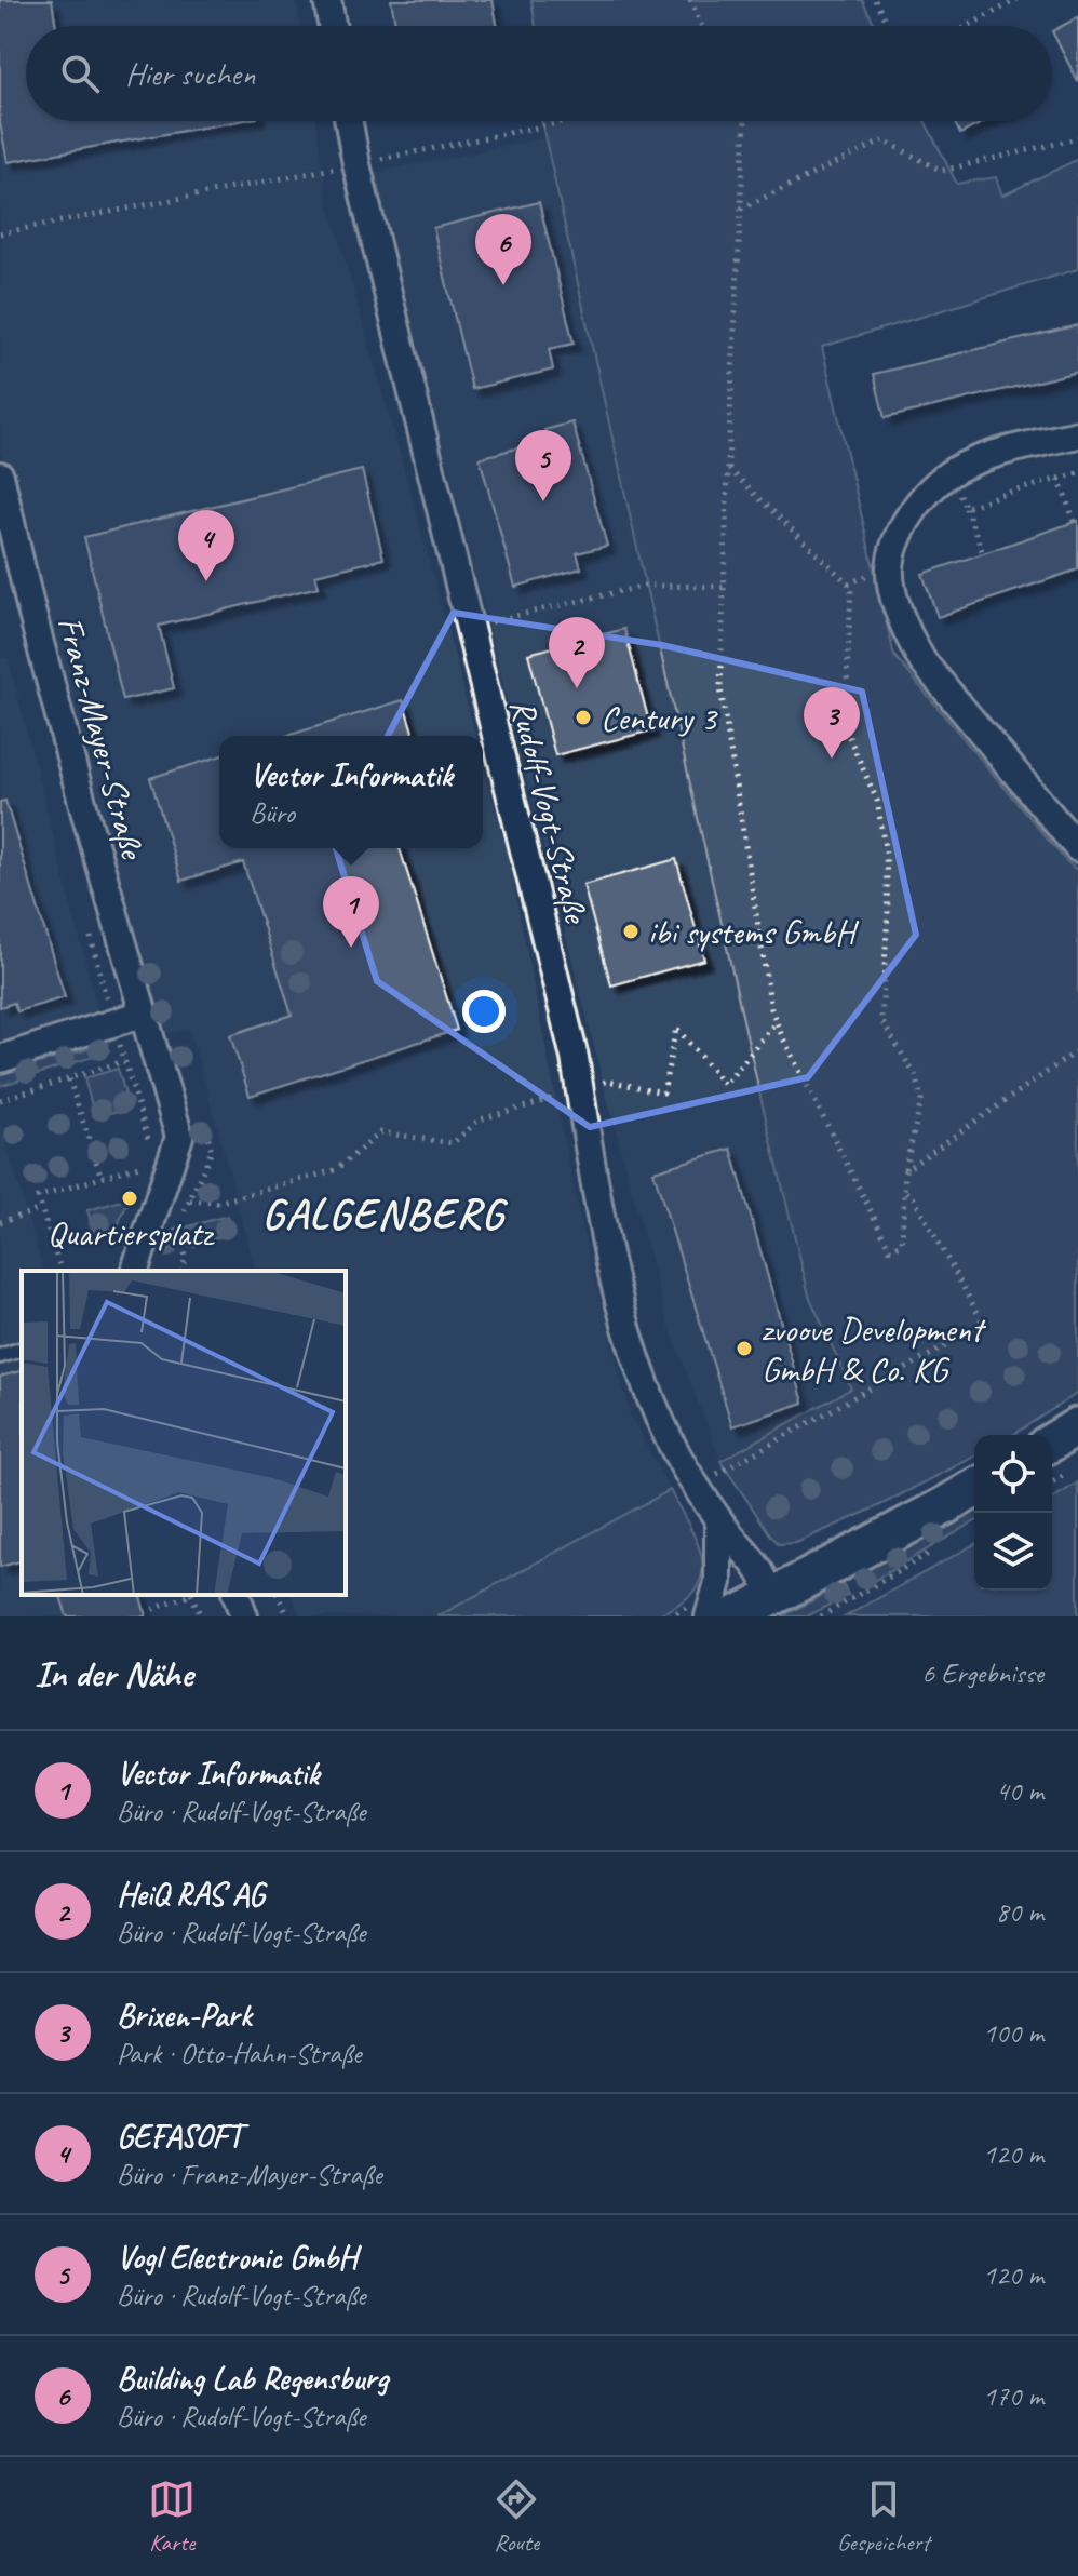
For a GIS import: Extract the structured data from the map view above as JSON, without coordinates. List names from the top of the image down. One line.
{"streets":{"street":["Franz-Mayer-Straße","Rudolf-Vogt-Straße"]},"districts":["GALGENBERG"],"places":["Century 3","ibi systems GmbH","Quartiersplatz","zvoove Development GmbH & Co. KG"],"page":{"search":"Hier suchen","pins":["6","5","4","2","3","1"],"popup":["Vector Informatik","Büro"],"heading":["In der Nähe","6 Ergebnisse"],"list":[{"mark":"1","name":"Vector Informatik","note":"Büro · Rudolf-Vogt-Straße","value":"40 m"},{"mark":"2","name":"HeiQ RAS AG","note":"Büro · Rudolf-Vogt-Straße","value":"80 m"},{"mark":"3","name":"Brixen-Park","note":"Park · Otto-Hahn-Straße","value":"100 m"},{"mark":"4","name":"GEFASOFT","note":"Büro · Franz-Mayer-Straße","value":"120 m"},{"mark":"5","name":"Vogl Electronic GmbH","note":"Büro · Rudolf-Vogt-Straße","value":"120 m"},{"mark":"6","name":"Building Lab Regensburg","note":"Büro · Rudolf-Vogt-Straße","value":"170 m"}],"nav":["Karte","Route","Gespeichert"]}}
